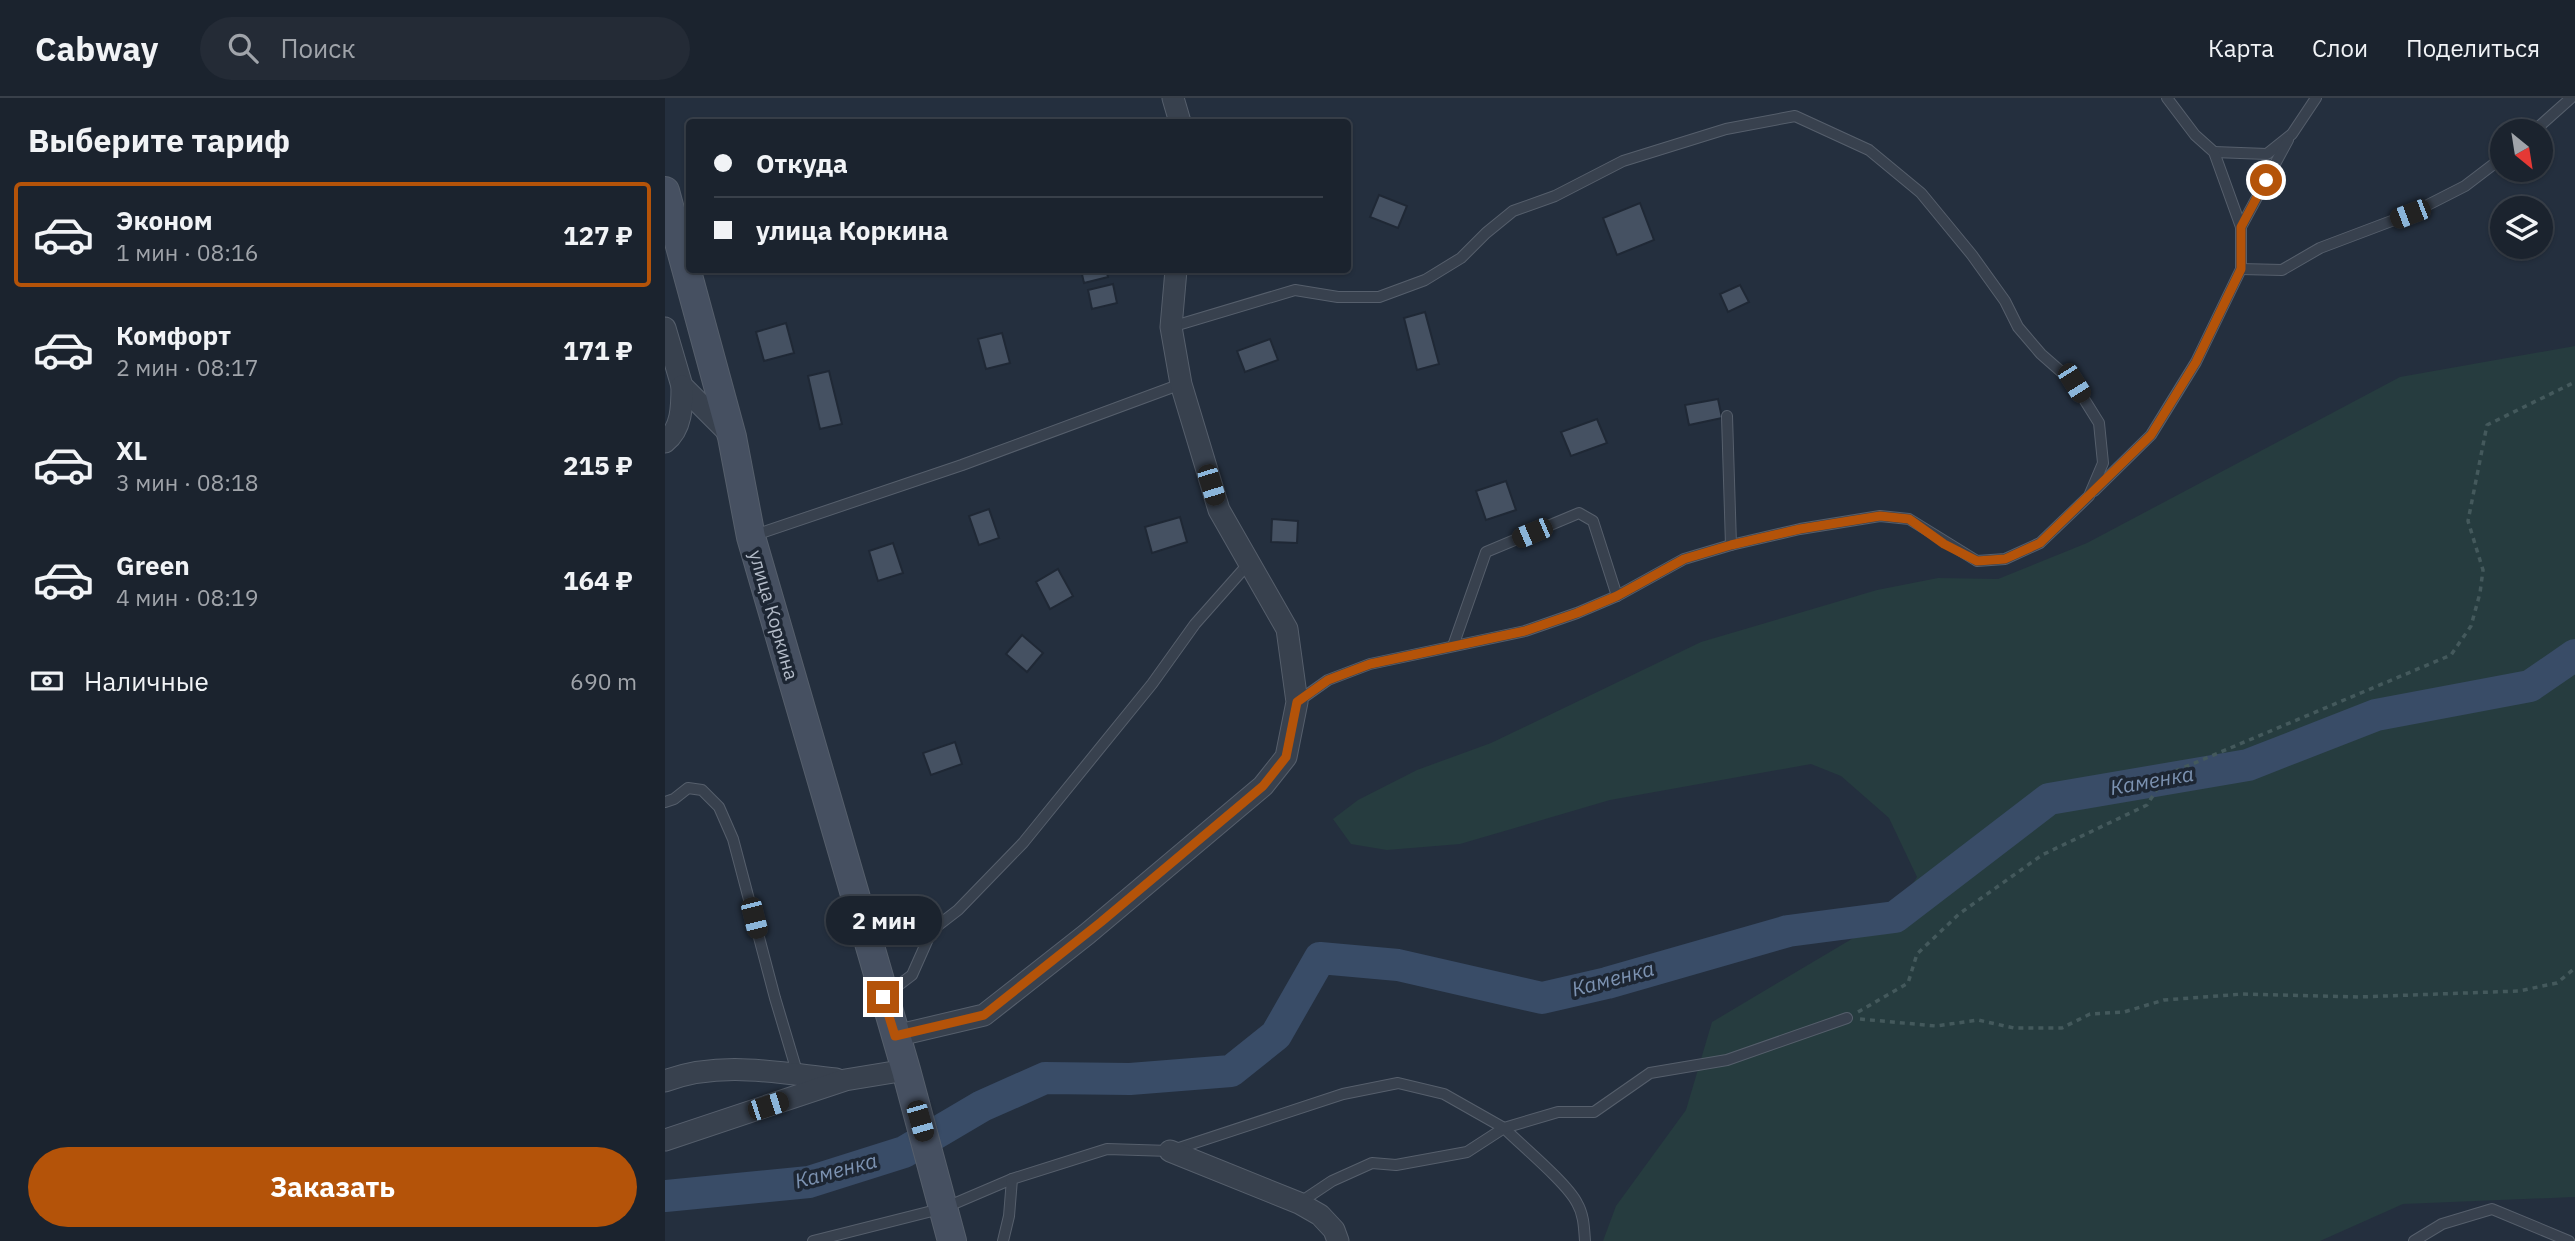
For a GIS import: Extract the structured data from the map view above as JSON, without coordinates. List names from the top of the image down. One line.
{"streets":{"main road":["улица Коркина"]},"water":["Каменка"],"north":"bottom right","page":{"header":"Cabway","search":"Поиск","nav":["Карта","Слои","Поделиться"],"heading":"Выберите тариф","banner":["Откуда","улица Коркина"],"list":[{"name":"Эконом","note":"1 мин · 08:16","value":"127 ₽"},{"name":"Комфорт","note":"2 мин · 08:17","value":"171 ₽"},{"name":"XL","note":"3 мин · 08:18","value":"215 ₽"},{"name":"Green","note":"4 мин · 08:19","value":"164 ₽"}],"pay":["Наличные","690 m"],"bubble":"2 мин","buttons":"Заказать"}}
